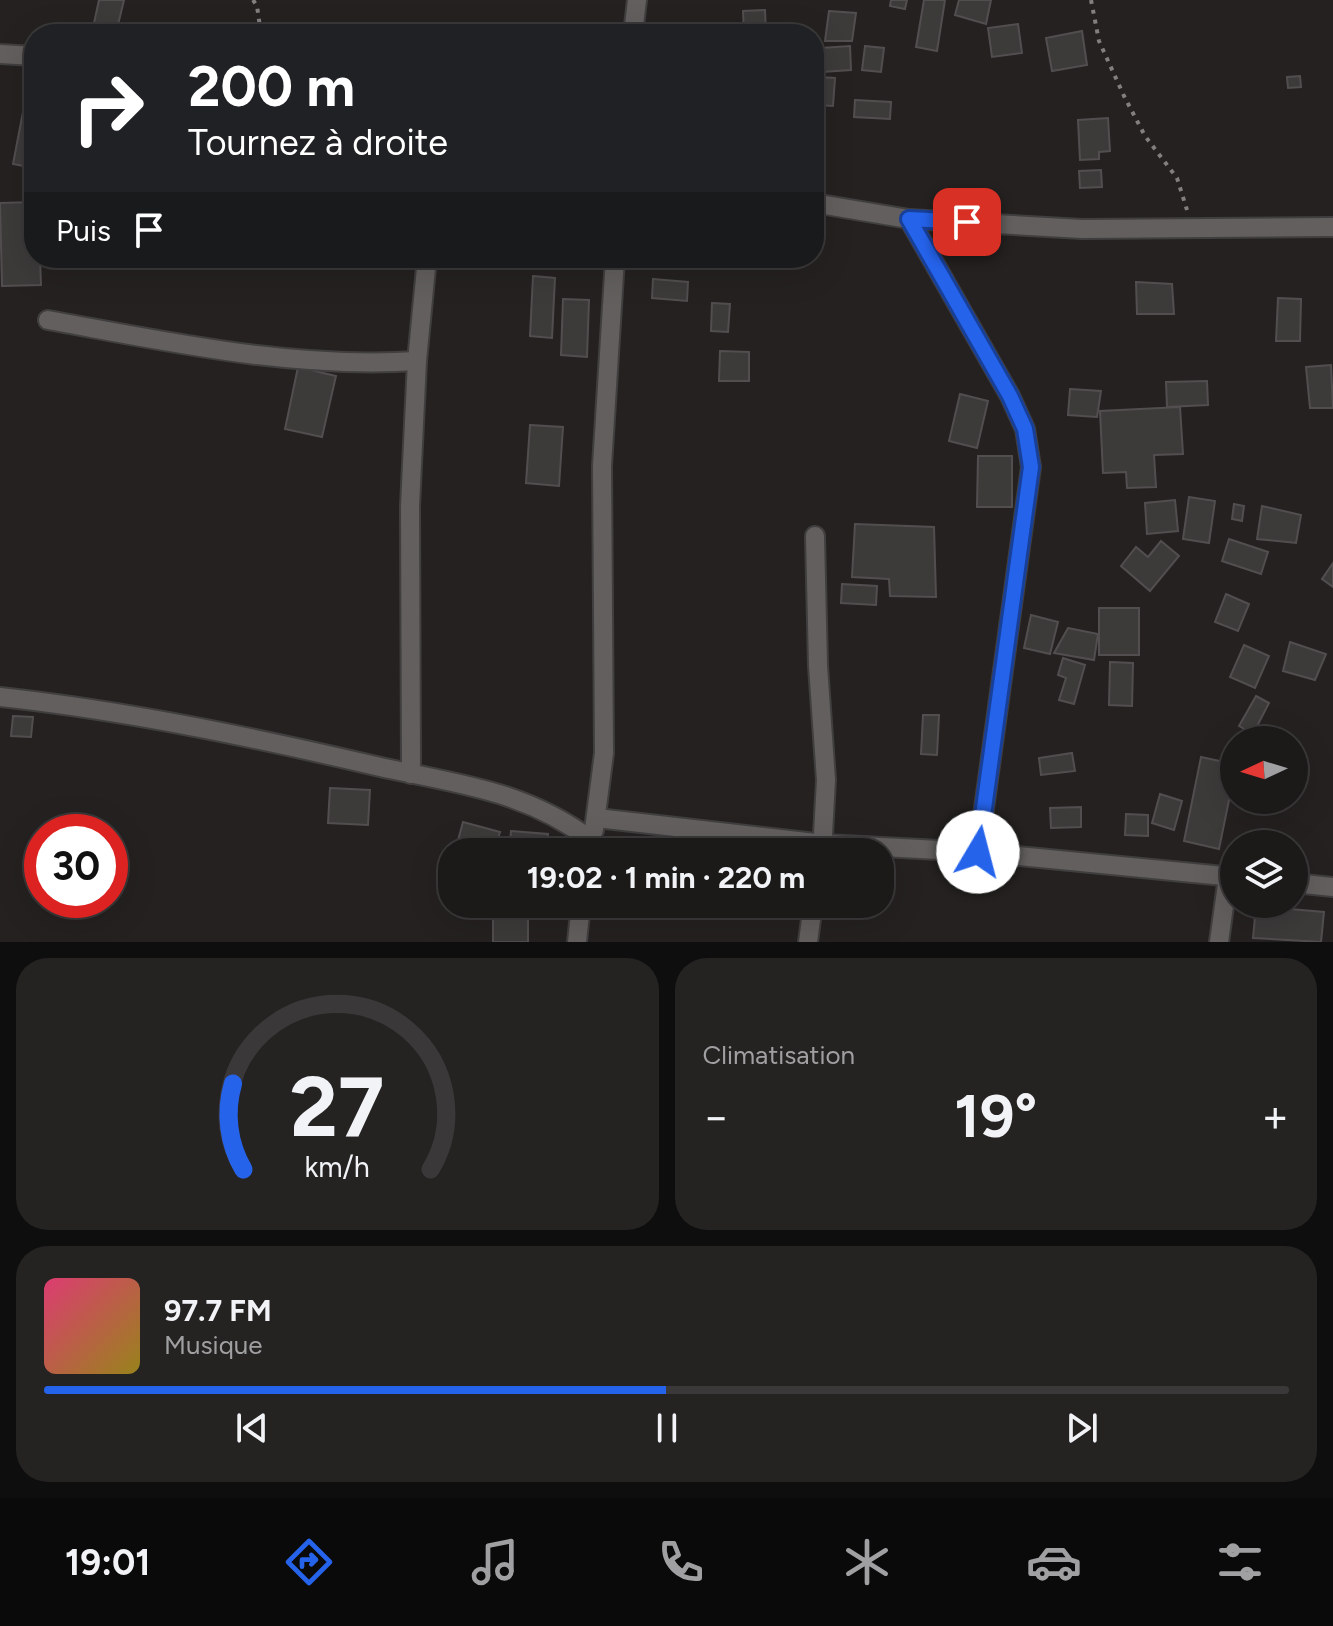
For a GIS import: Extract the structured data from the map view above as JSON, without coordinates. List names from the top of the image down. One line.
{"north":"left","page":{"turn":["200 m","Tournez à droite"],"then":"Puis","limit":"30","trip":"19:02 · 1 min · 220 m","tile":"Climatisation","heat":["−","19°","+"],"song":["97.7 FM","Musique"],"tabs":"19:01","gauge":["27","km/h"]}}
